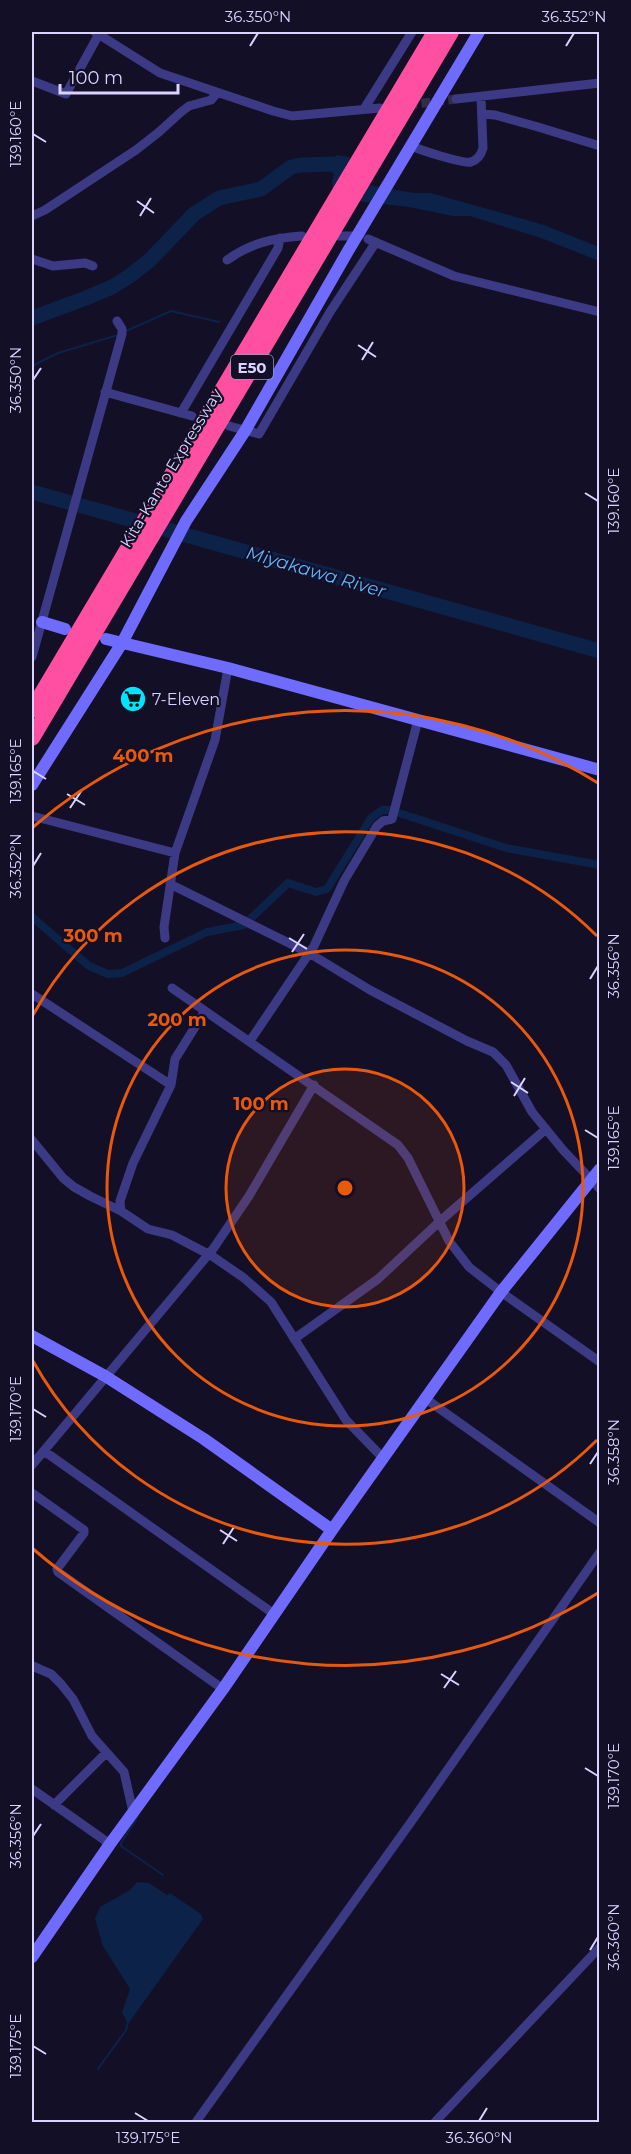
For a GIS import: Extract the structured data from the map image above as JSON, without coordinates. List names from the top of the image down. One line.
{"streets":{"highway":["E50","Kita-Kanto Expressway"]},"water":["Miyakawa River"],"places":{"supermarket":["7-Eleven"]},"scale_bar":"100 m","coordinates":["36.350°N","36.352°N","139.160°E","139.165°E","36.356°N","139.170°E","36.358°N","36.360°N","139.175°E"],"rings":["400 m","300 m","200 m","100 m"]}
